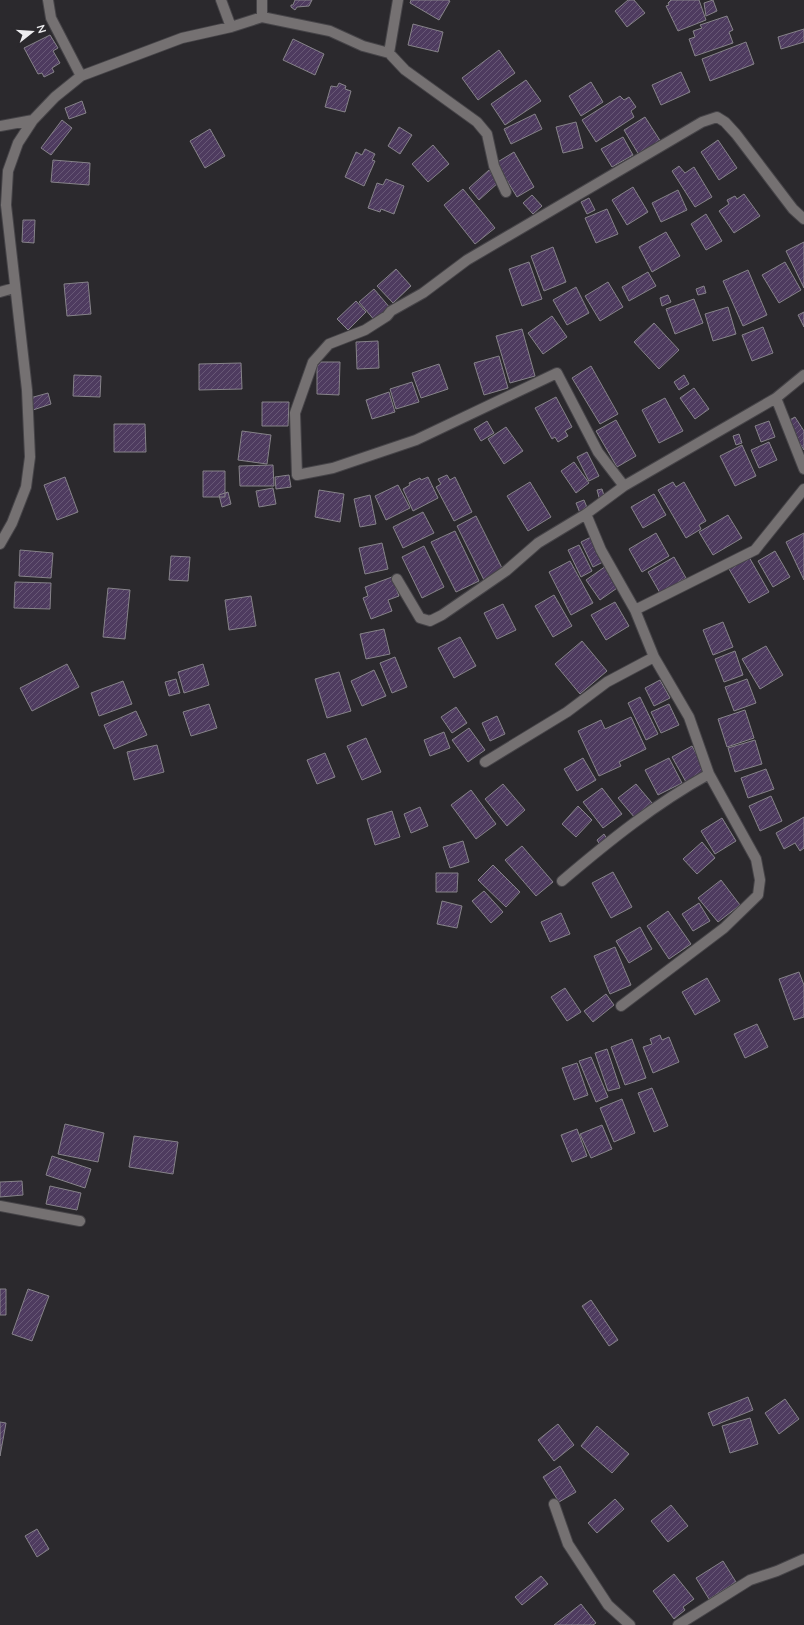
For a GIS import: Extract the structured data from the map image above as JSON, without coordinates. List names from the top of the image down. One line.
{"north":"right"}
